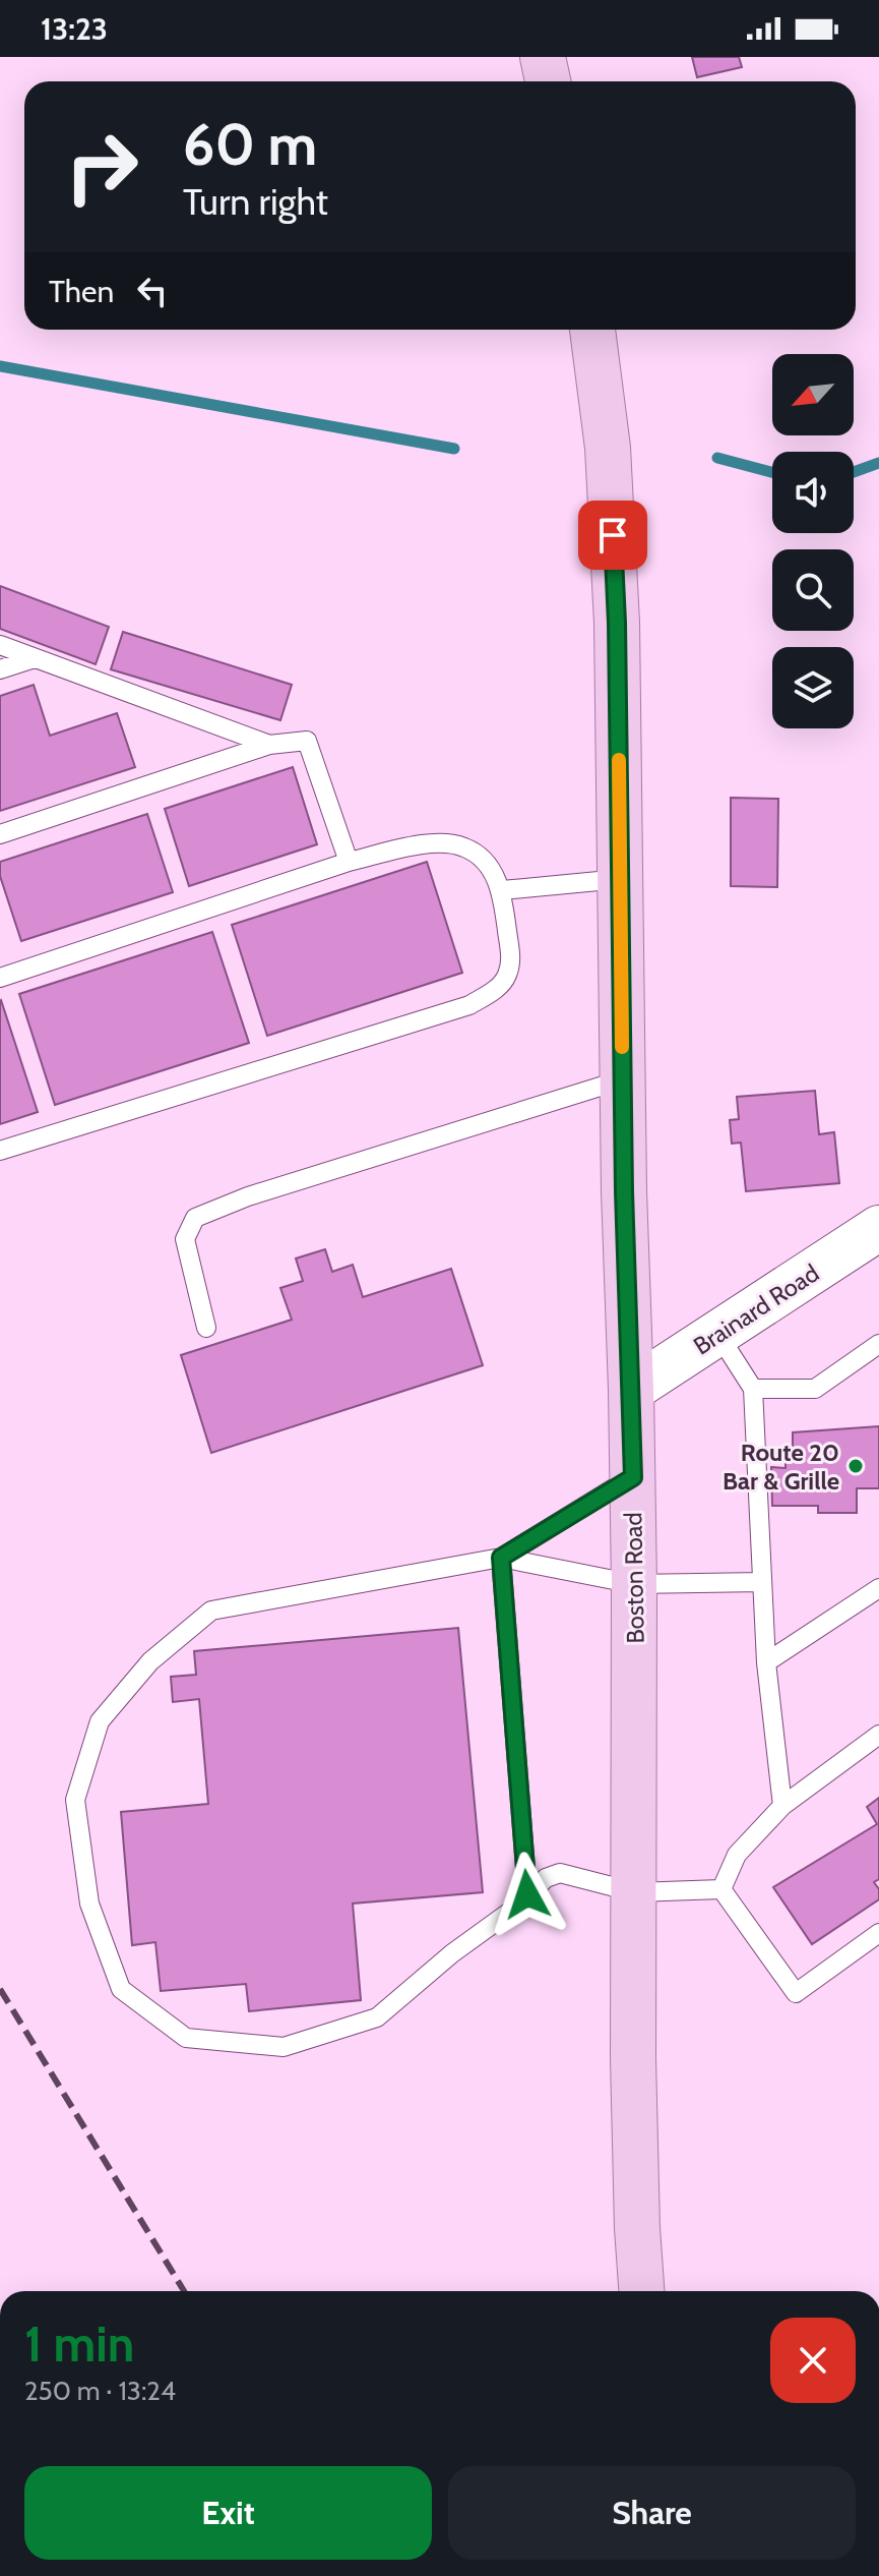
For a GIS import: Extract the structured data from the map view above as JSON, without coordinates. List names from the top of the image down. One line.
{"streets":{"main road":["Boston Road"],"street":["Brainard Road"]},"crossings":[["Brainard Road","Boston Road"]],"places":["Route 20 Bar & Grille"],"north":"bottom left","page":{"status":"13:23","turn":["60 m","Turn right"],"then":"Then","heading":["1 min","250 m · 13:24"],"buttons":["Exit","Share"]}}
